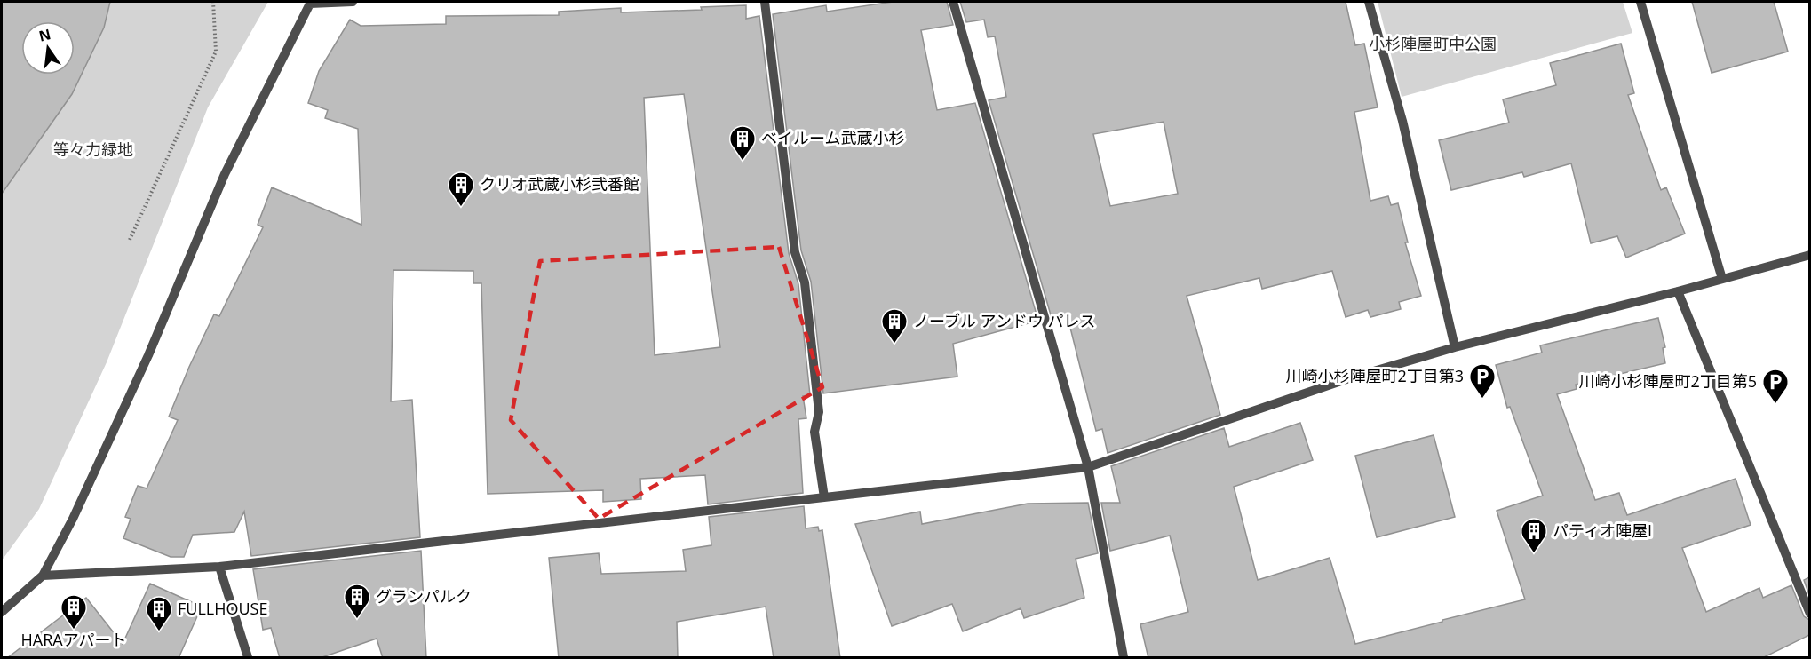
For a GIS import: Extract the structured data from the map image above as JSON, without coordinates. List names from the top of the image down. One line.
{"parks":["小杉陣屋町中公園","等々力緑地"],"places":{"building":["ベイルーム武蔵小杉","クリオ武蔵小杉弐番館","ノーブル アンドウ パレス","パティオ陣屋I","グランパルク","HARAアパート","FULLHOUSE"],"parking":["川崎小杉陣屋町2丁目第3","川崎小杉陣屋町2丁目第5"]},"north":"top"}
